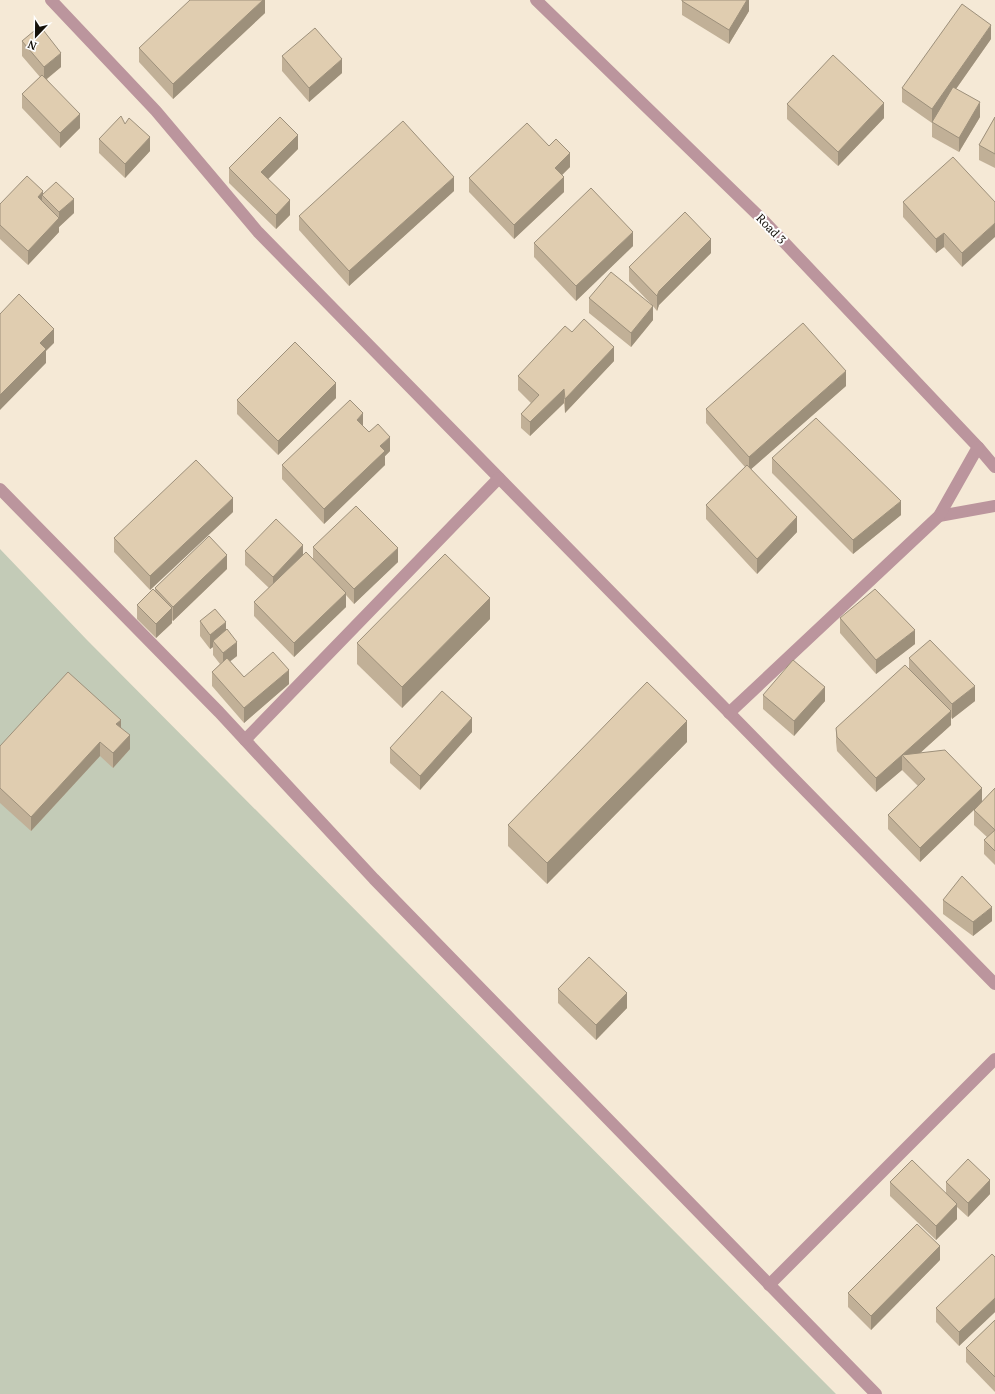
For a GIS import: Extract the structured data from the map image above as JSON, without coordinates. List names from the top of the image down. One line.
{"streets":{"street":["Road 3"]},"north":"bottom"}
